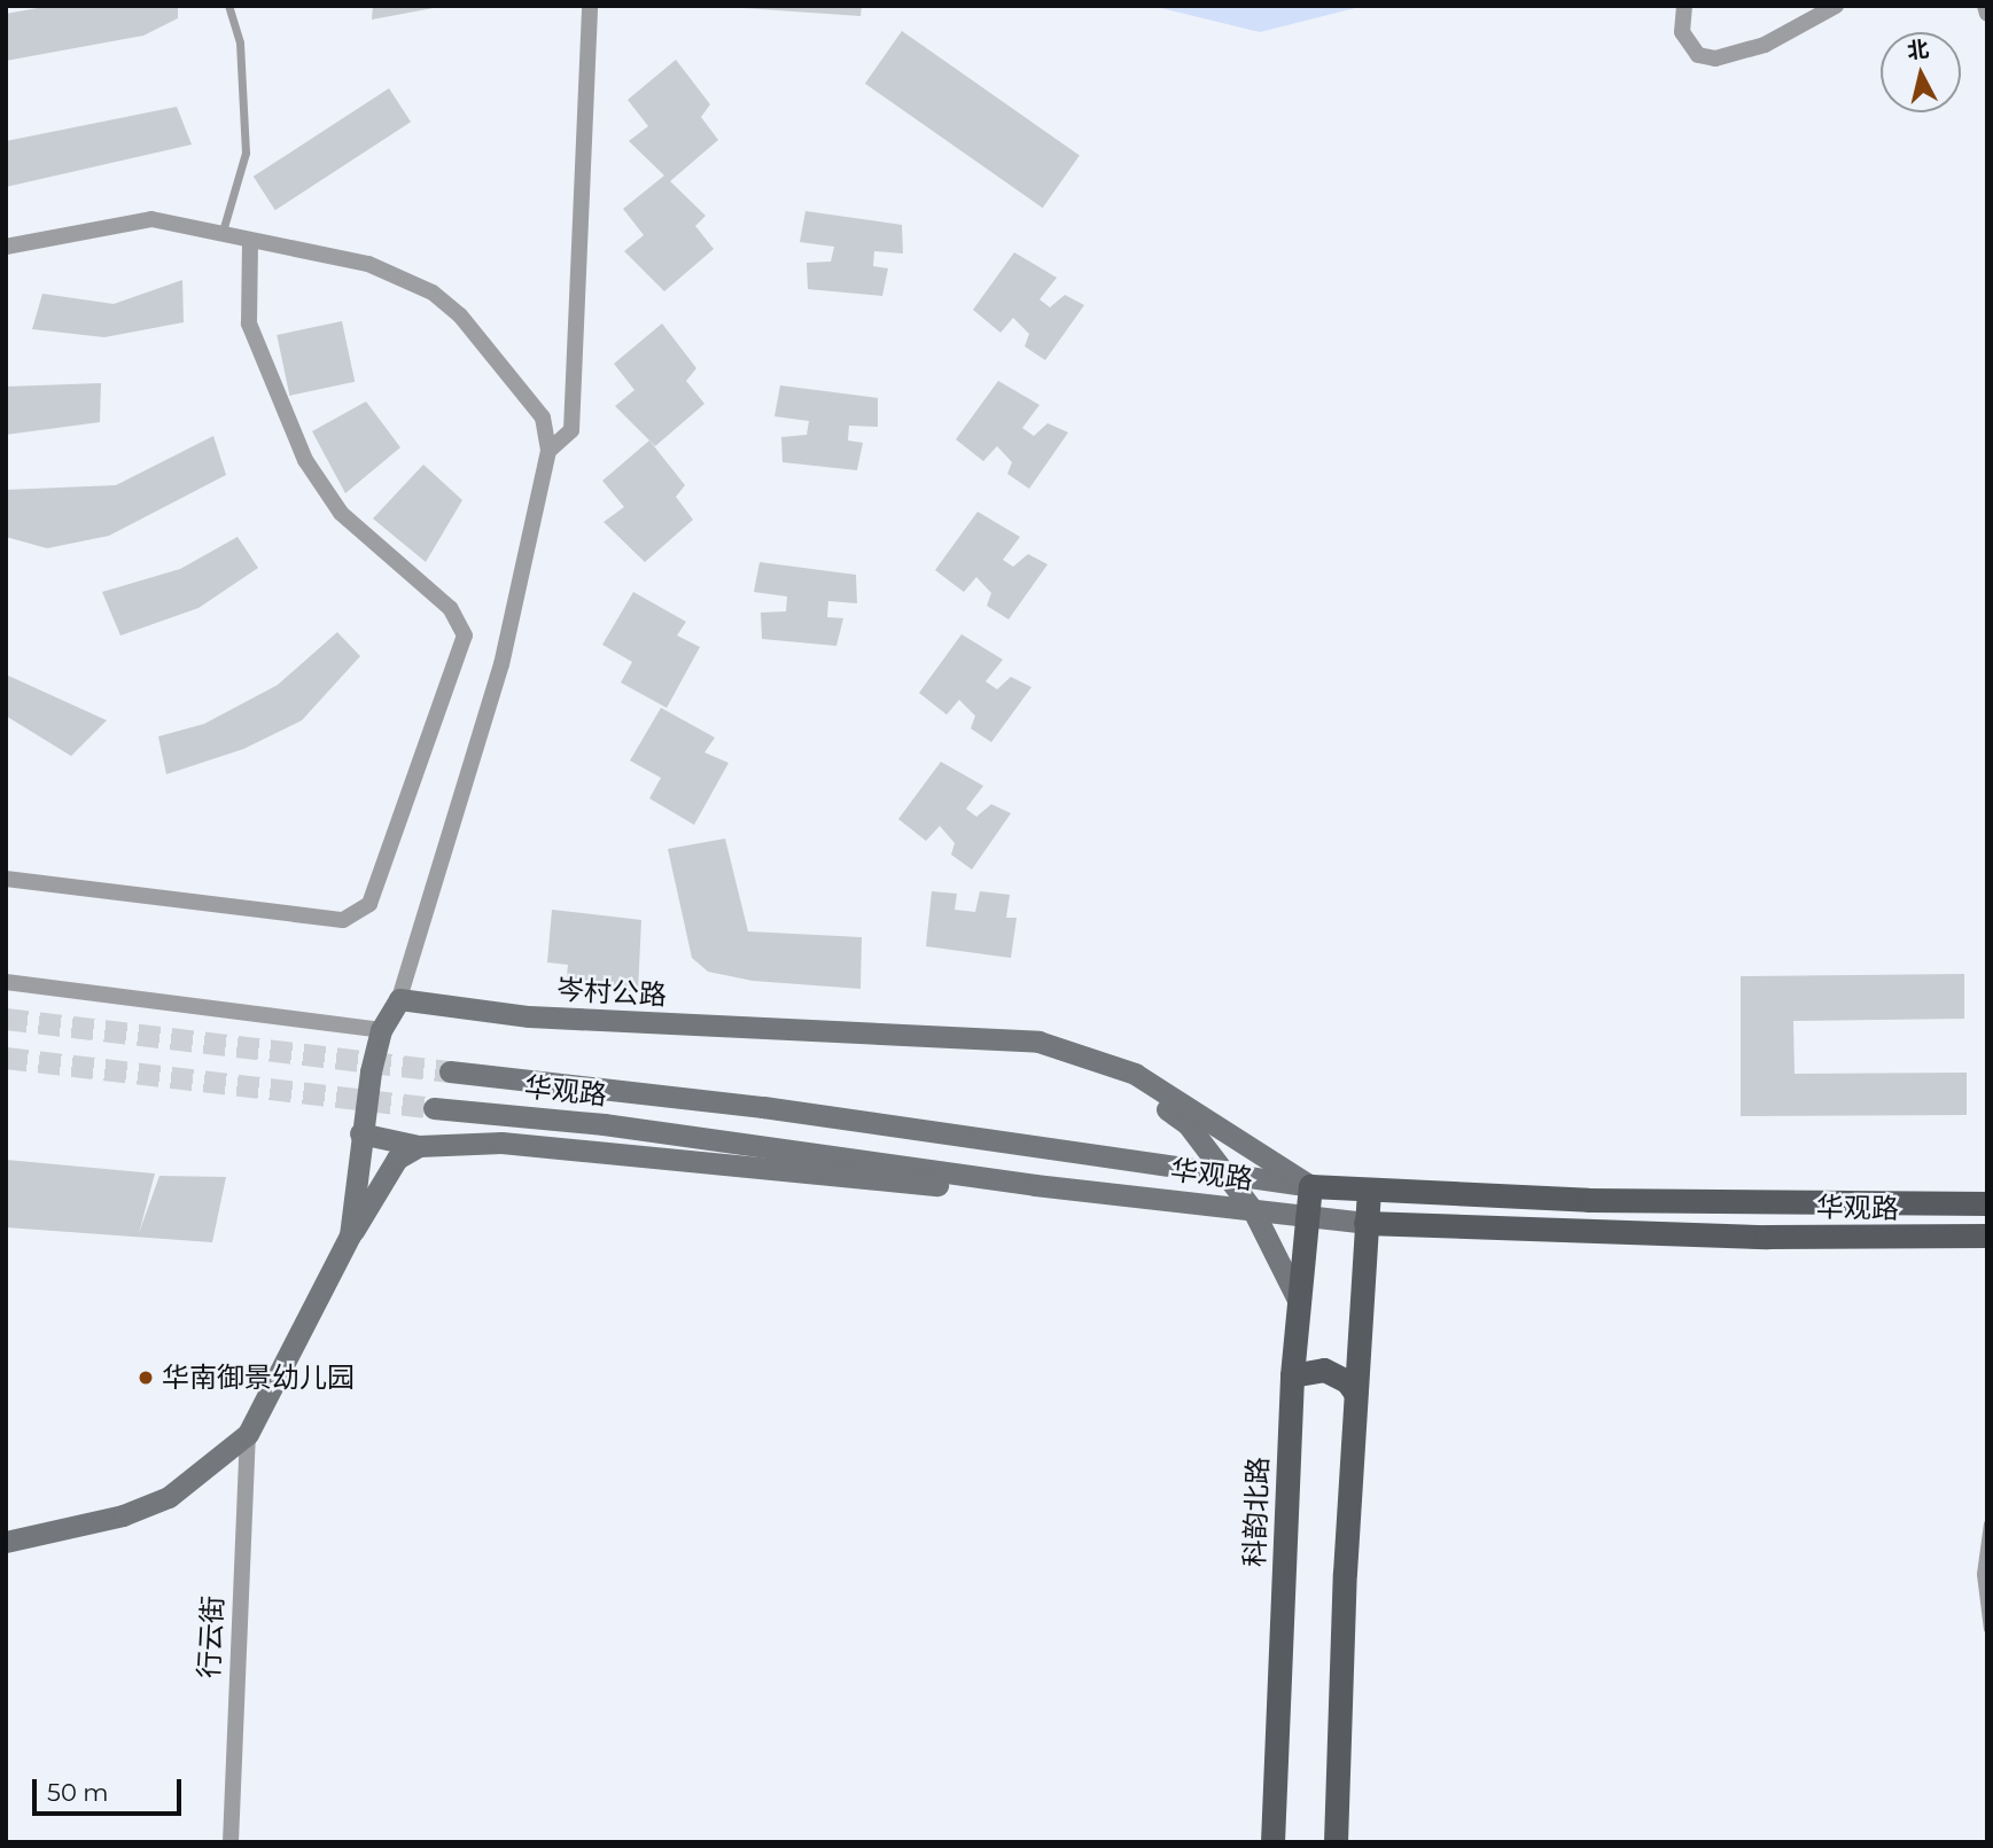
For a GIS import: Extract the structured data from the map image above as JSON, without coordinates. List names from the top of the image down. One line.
{"streets":{"main road":["华观路","科韵北路"],"street":["岑村公路","行云街"]},"crossings":[["岑村公路","华观路"],["岑村公路","科韵北路"],["华观路","科韵北路"]],"places":["华南御景幼儿园"],"scale_bar":"50 m","north":"top"}
